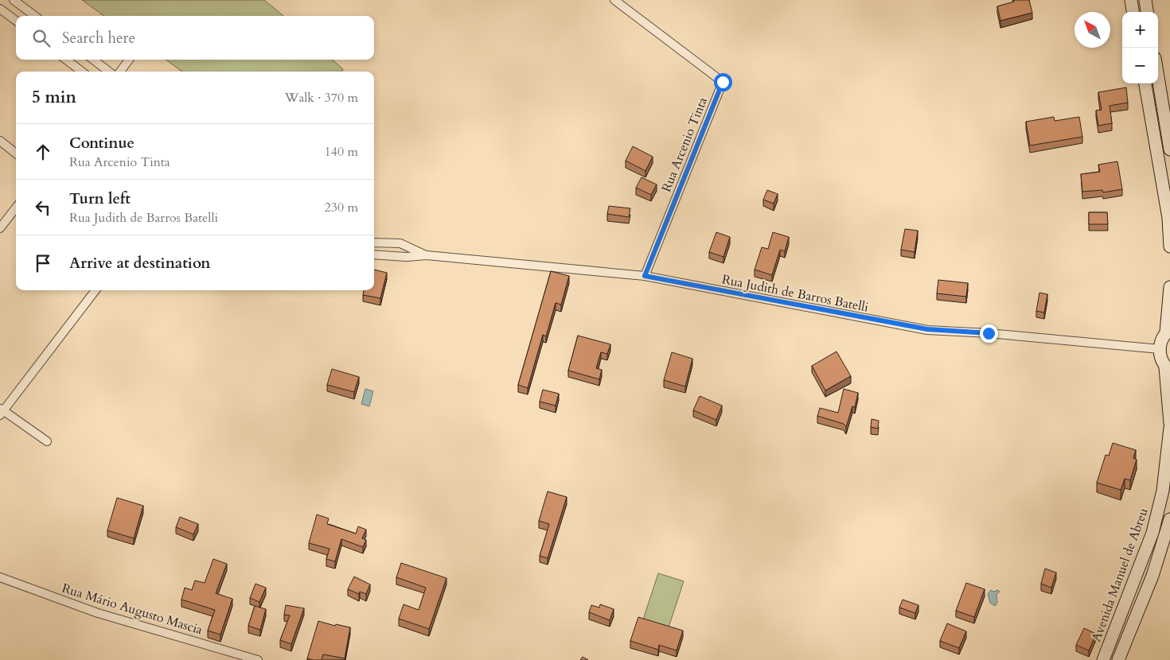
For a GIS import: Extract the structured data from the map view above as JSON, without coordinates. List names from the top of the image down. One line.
{"streets":{"main road":["Avenida Manuel de Abreu"],"street":["Rua Arcenio Tinta","Rua Judith de Barros Batelli","Rua Mário Augusto Mascia"]},"crossings":[["Rua Arcenio Tinta","Rua Judith de Barros Batelli"]],"north":"top left","page":{"map_buttons":["+","−"],"search":"Search here","heading":["5 min","Walk · 370 m"],"list":[["Continue","Rua Arcenio Tinta","140 m"],["Turn left","Rua Judith de Barros Batelli","230 m"],"Arrive at destination"]}}
